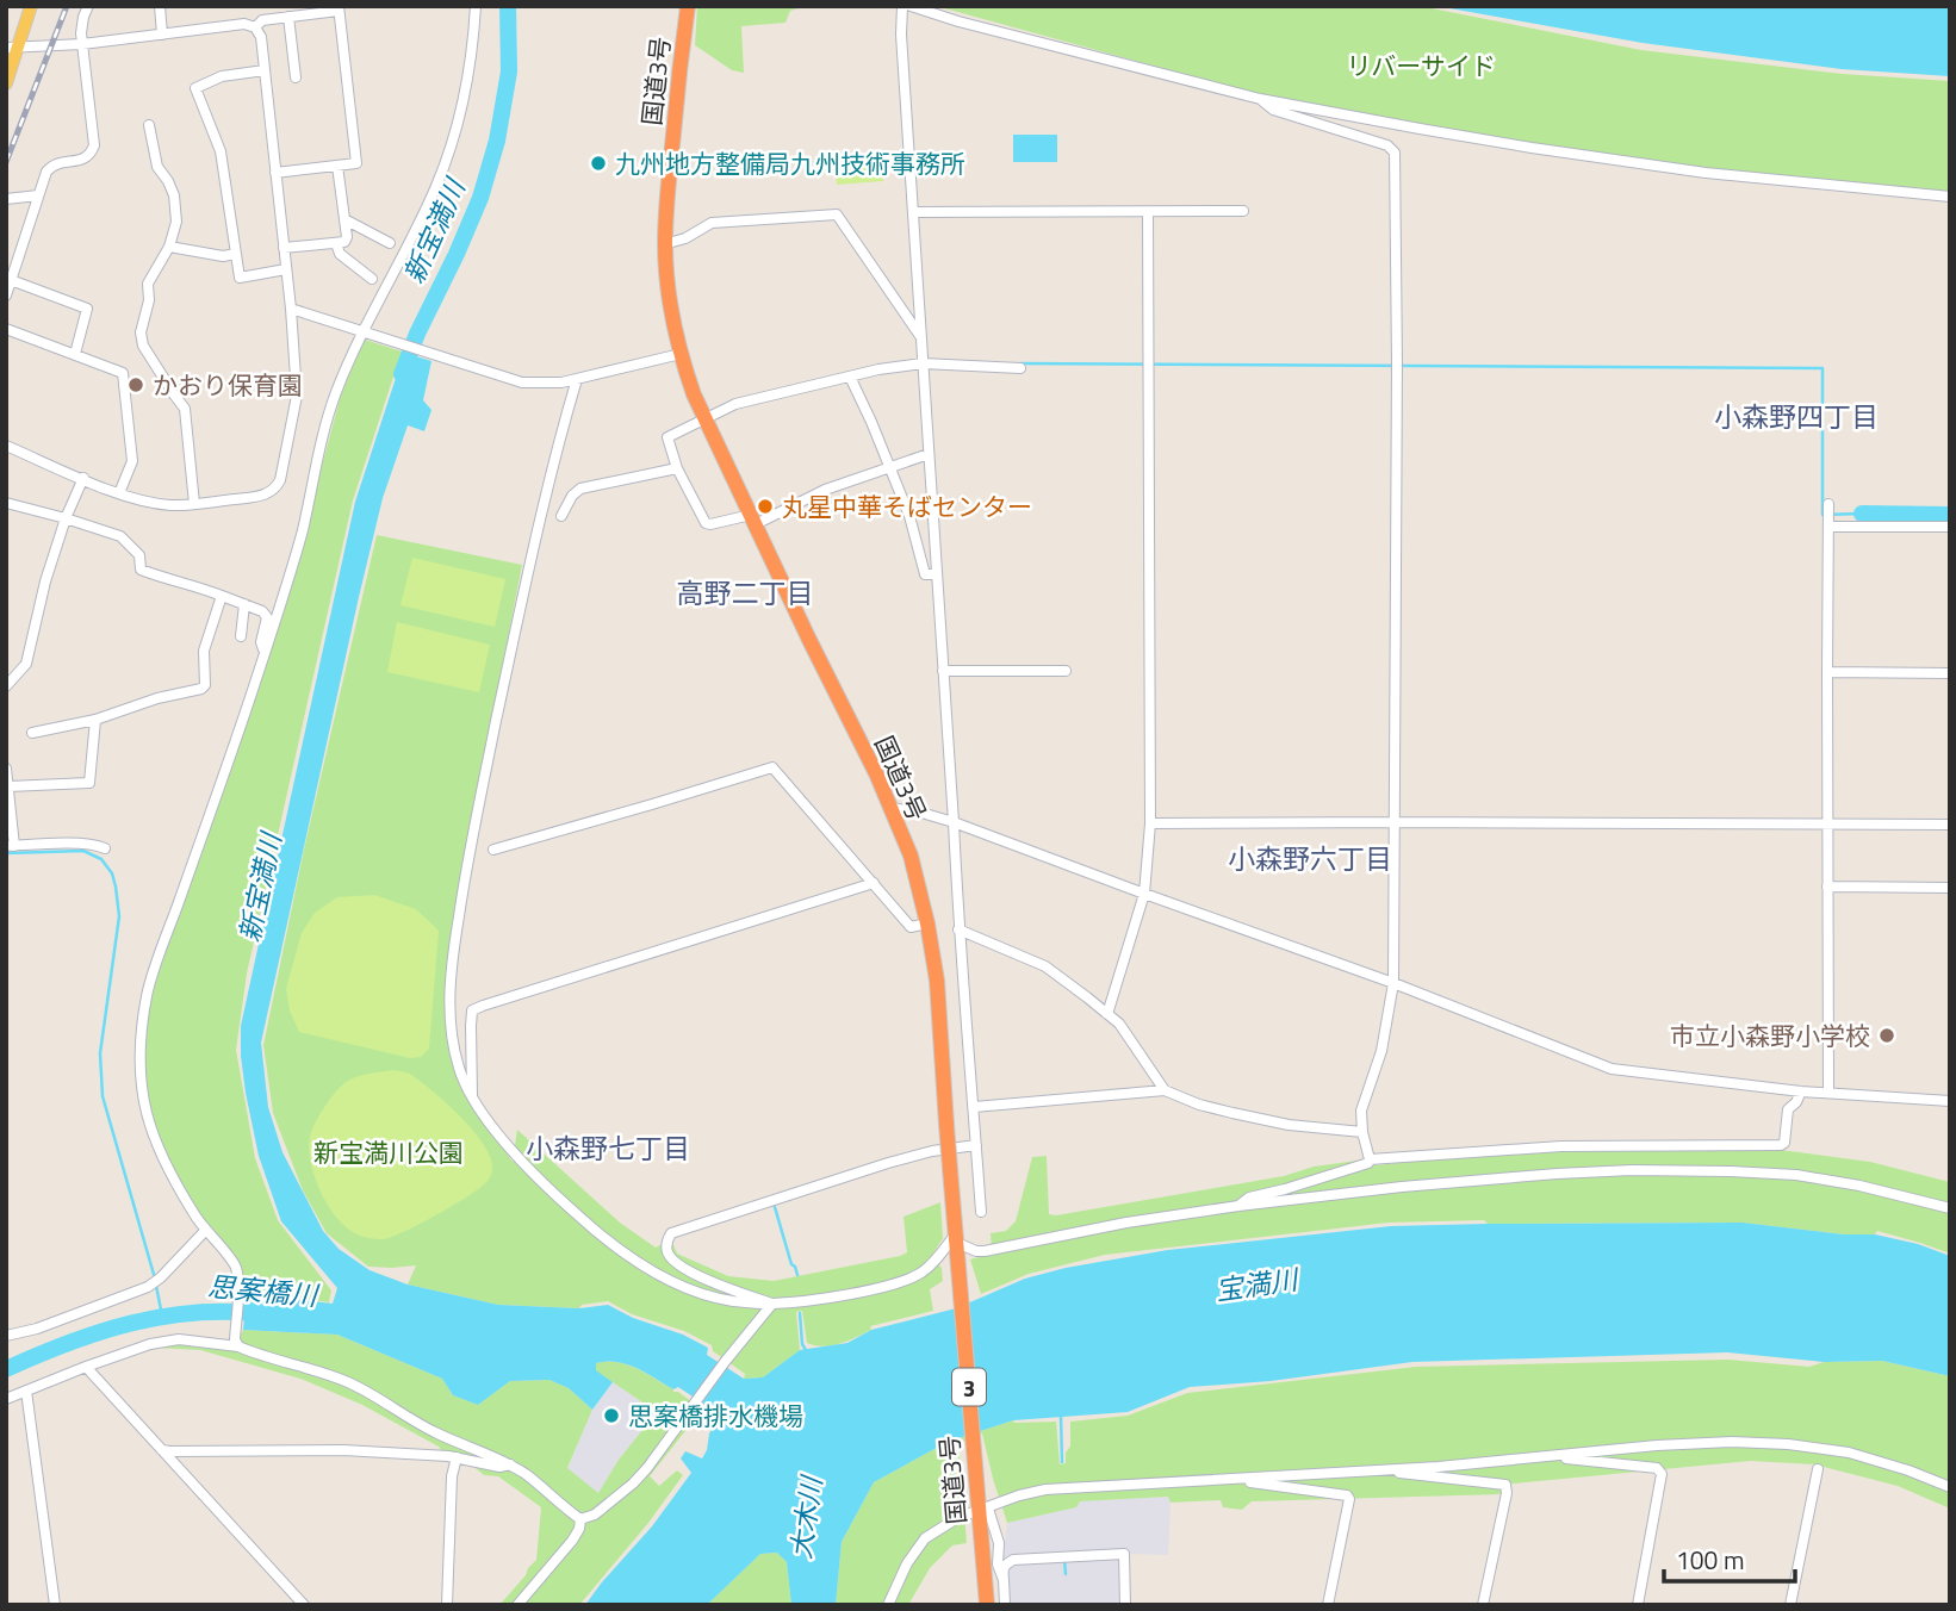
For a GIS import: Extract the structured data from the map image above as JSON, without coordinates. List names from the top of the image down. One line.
{"streets":{"highway":["国道3号","3"]},"districts":["小森野四丁目","高野二丁目","小森野六丁目","小森野七丁目"],"water":["新宝満川","宝満川","思案橋川","大木川"],"parks":["リバーサイド","新宝満川公園"],"places":["九州地方整備局九州技術事務所","かおり保育園","丸星中華そばセンター","市立小森野小学校","思案橋排水機場"],"scale_bar":"100 m"}
